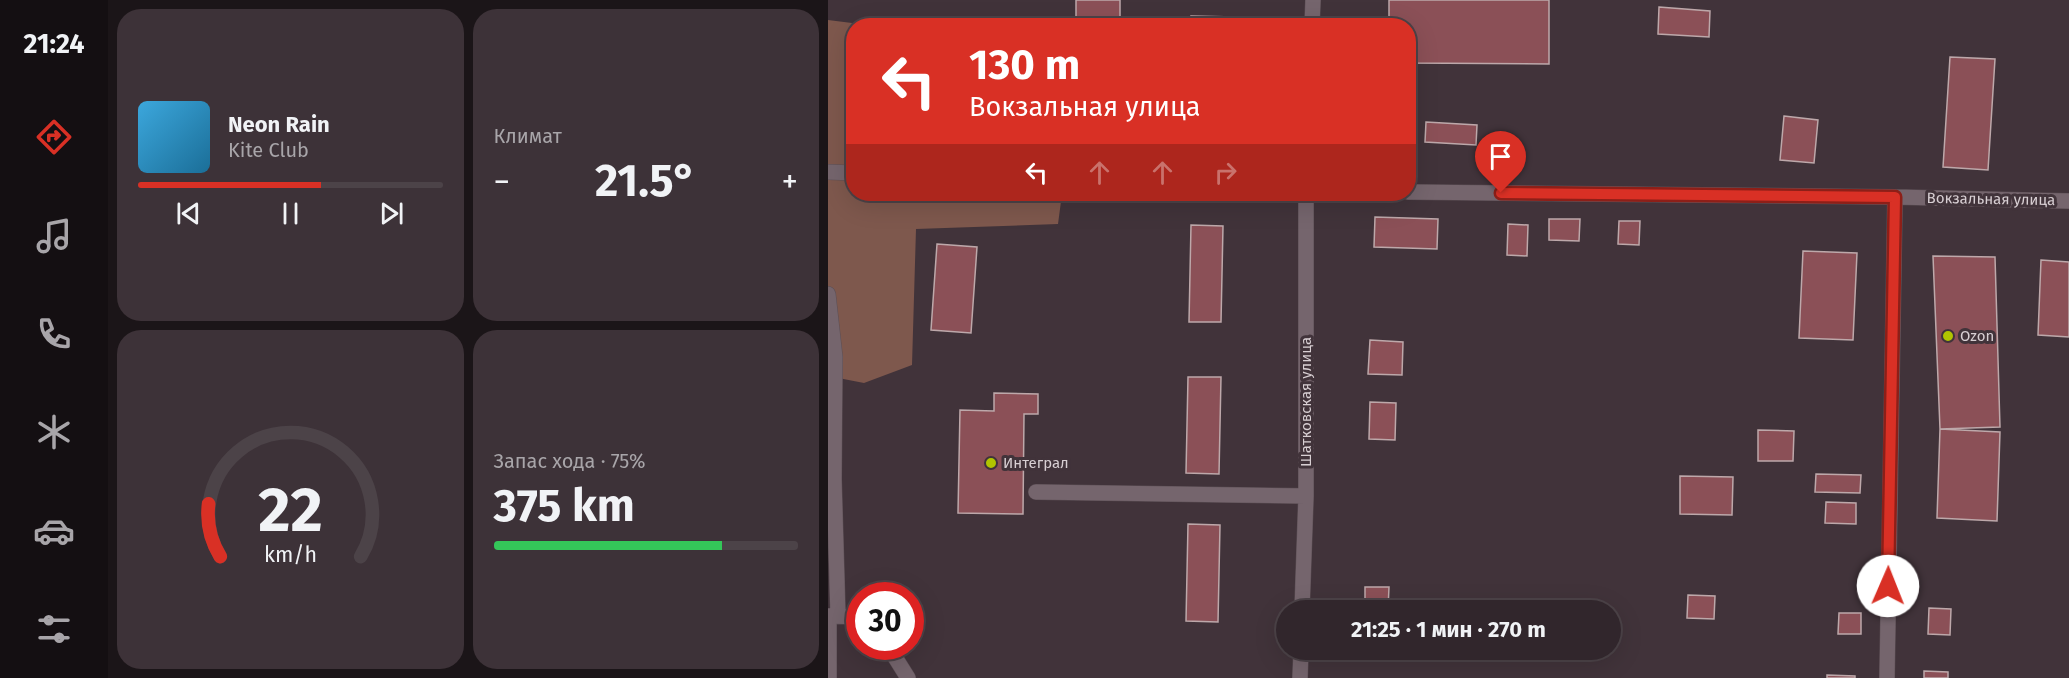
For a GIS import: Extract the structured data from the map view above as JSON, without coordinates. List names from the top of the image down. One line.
{"streets":{"street":["Вокзальная улица","Шатковская улица"]},"places":["Ozon","Интеграл"],"page":{"tabs":"21:24","tile":["Климат",["Запас хода · 75%","375 km"]],"turn":["130 m","Вокзальная улица"],"song":["Neon Rain","Kite Club"],"heat":["−","21.5°","+"],"limit":"30","trip":"21:25 · 1 мин · 270 m","gauge":["22","km/h"]}}
